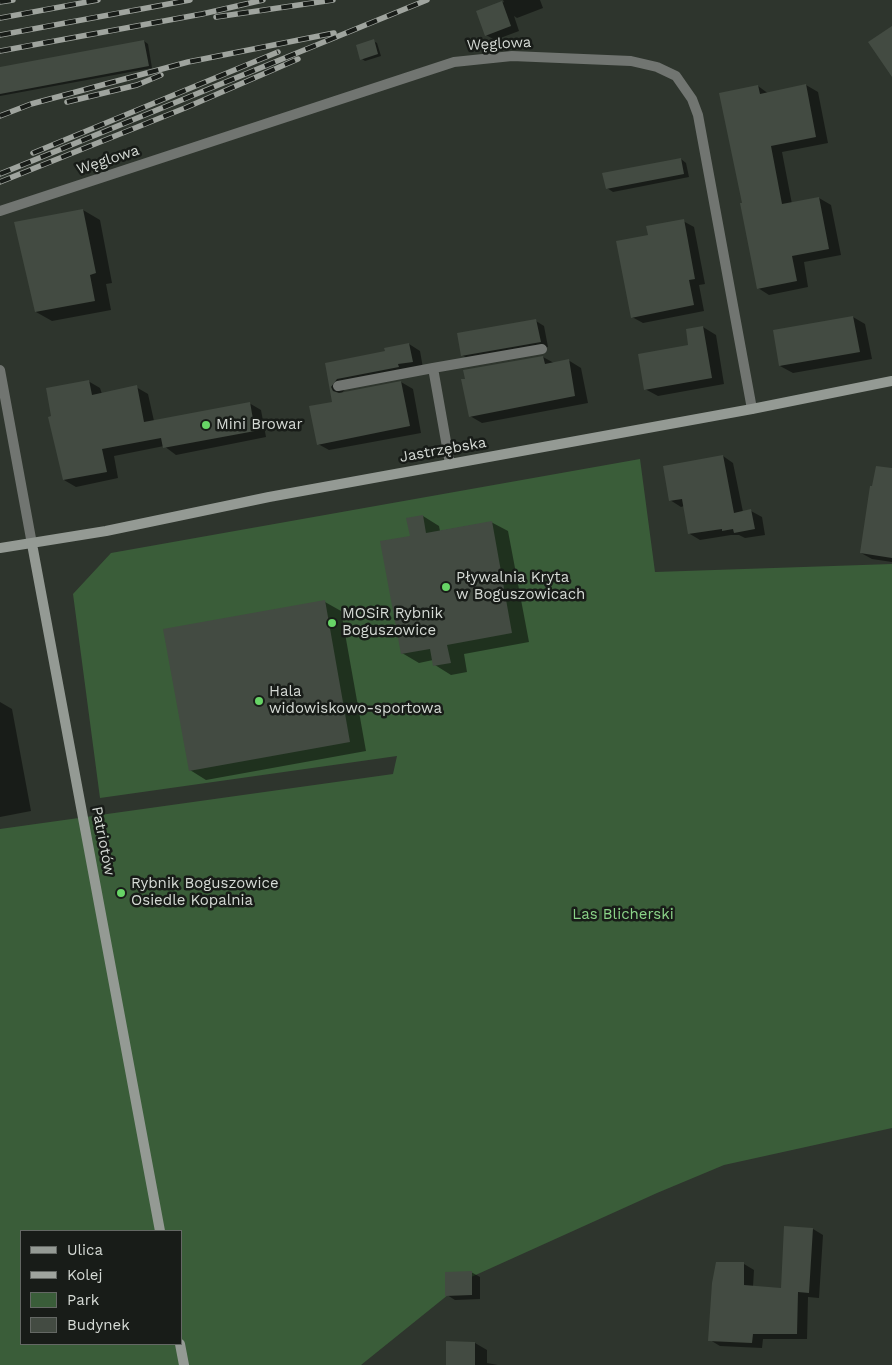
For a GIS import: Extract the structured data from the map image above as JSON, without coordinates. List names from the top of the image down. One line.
{"streets":{"street":["Węglowa","Jastrzębska","Patriotów"]},"crossings":[["Węglowa","Jastrzębska"],["Jastrzębska","Patriotów"]],"parks":["Las Blicherski"],"places":["Mini Browar","Pływalnia Kryta w Boguszowicach","MOSiR Rybnik Boguszowice","Hala widowiskowo-sportowa","Rybnik Boguszowice Osiedle Kopalnia"],"legend":["Ulica","Kolej","Park","Budynek"]}
